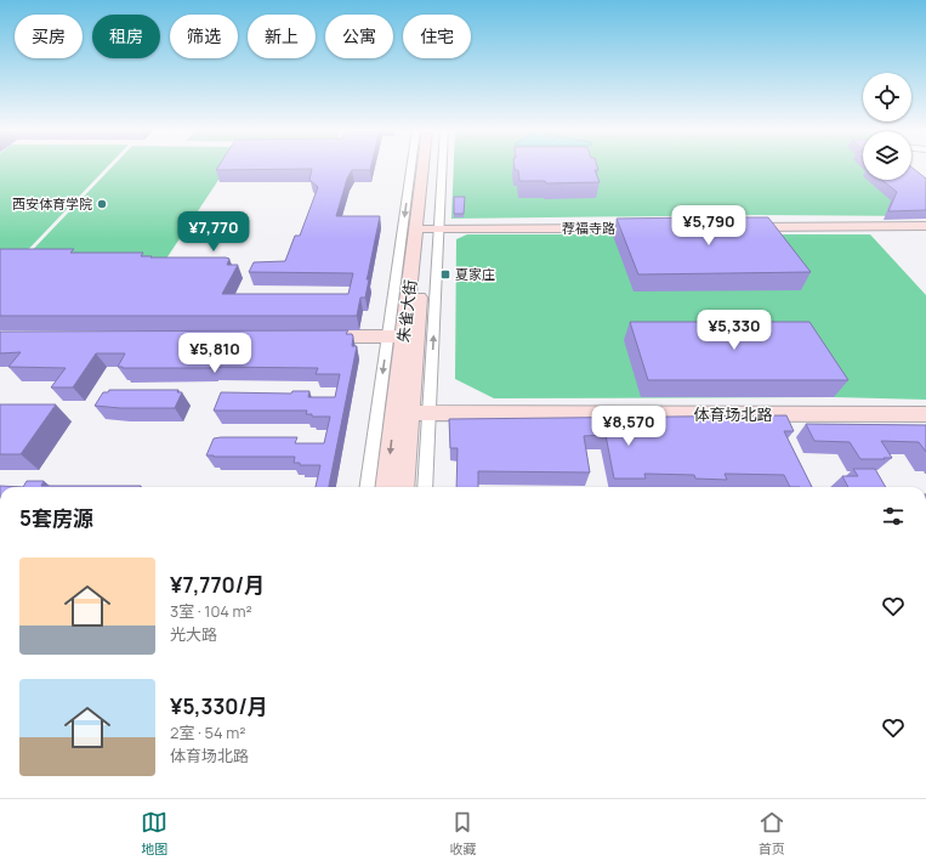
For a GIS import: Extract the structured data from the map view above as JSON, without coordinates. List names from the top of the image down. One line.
{"streets":{"main road":["荐福寺路","朱雀大街","体育场北路"]},"crossings":[["荐福寺路","朱雀大街"],["朱雀大街","体育场北路"]],"places":{"other":["西安体育学院"],"transit":["夏家庄"]},"page":{"chip":["买房","租房","筛选","新上","公寓","住宅"],"price":["¥5,790","¥7,770","¥5,330","¥5,810","¥8,570"],"heading":"5套房源","list":[{"name":"¥7,770/月","note":"3室 · 104 m² · 光大路"},{"name":"¥5,330/月","note":"2室 · 54 m² · 体育场北路"}],"tabs":["地图","收藏","首页"]}}
